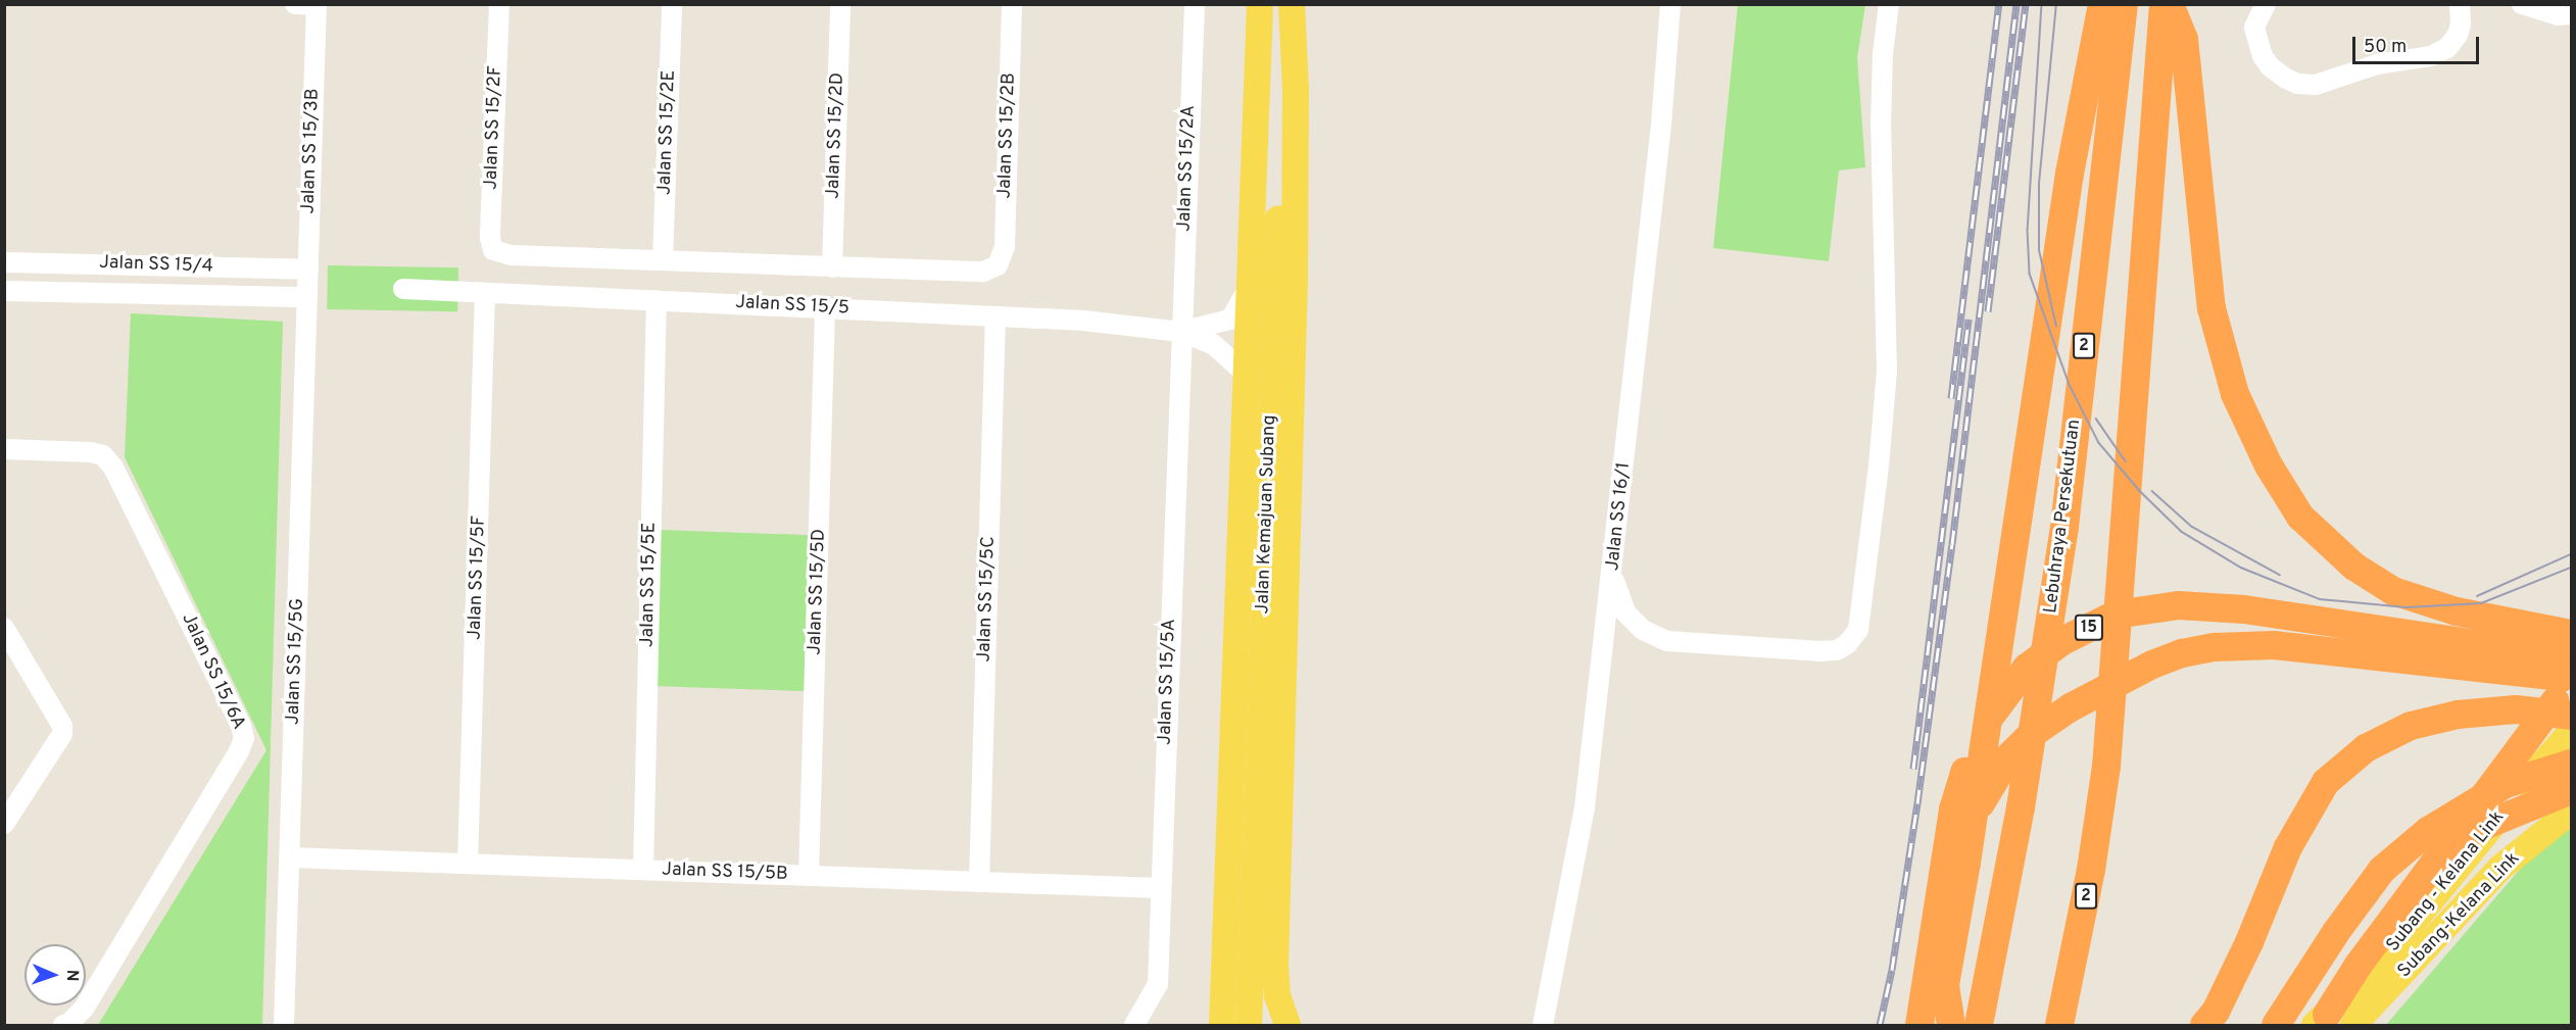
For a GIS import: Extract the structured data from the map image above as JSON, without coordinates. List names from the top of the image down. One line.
{"streets":{"highway":["2","Lebuhraya Persekutuan","15"],"main road":["Jalan Kemajuan Subang","Subang - Kelana Link","Subang-Kelana Link"],"street":["Jalan SS 15/2F","Jalan SS 15/2E","Jalan SS 15/2D","Jalan SS 15/2B","Jalan SS 15/3B","Jalan SS 15/2A","Jalan SS 15/4","Jalan SS 15/5","Jalan SS 16/1","Jalan SS 15/5F","Jalan SS 15/5E","Jalan SS 15/5D","Jalan SS 15/5C","Jalan SS 15/5G","Jalan SS 15/6A","Jalan SS 15/5A","Jalan SS 15/5B"]},"crossings":[["Jalan SS 15/2F","Jalan SS 15/2E"],["Jalan SS 15/2D","Jalan SS 15/2B"],["Jalan SS 15/3B","Jalan SS 15/4"],["Jalan SS 15/3B","Jalan SS 15/5G"],["Jalan SS 15/2A","Jalan SS 15/5"],["Jalan SS 15/2A","Jalan SS 15/5A"],["Jalan SS 15/4","Jalan SS 15/5G"],["Jalan SS 15/5","Jalan Kemajuan Subang"],["Jalan SS 15/5","Jalan SS 15/5F"],["Jalan SS 15/5","Jalan SS 15/5E"],["Jalan SS 15/5","Jalan SS 15/5D"],["Jalan SS 15/5","Jalan SS 15/5C"],["Jalan SS 15/5","Jalan SS 15/5A"],["Jalan SS 15/5F","Jalan SS 15/5B"],["Jalan SS 15/5E","Jalan SS 15/5B"],["Jalan SS 15/5D","Jalan SS 15/5B"],["Jalan SS 15/5C","Jalan SS 15/5B"],["Jalan SS 15/5G","Jalan SS 15/5B"],["Jalan SS 15/5A","Jalan SS 15/5B"]],"scale_bar":"50 m","north":"right"}
